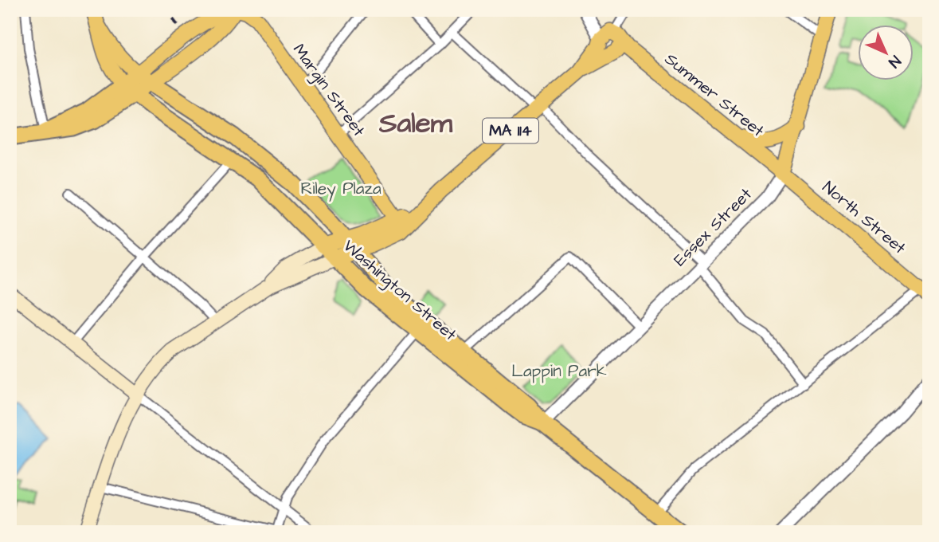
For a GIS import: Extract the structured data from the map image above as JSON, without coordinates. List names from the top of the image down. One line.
{"streets":{"highway":["Washington Street"],"main road":["Margin Street","Summer Street","MA 114","North Street","Essex Street"]},"crossings":[["Margin Street","MA 114"],["Summer Street","MA 114"],["Summer Street","North Street"],["Summer Street","Essex Street"],["MA 114","Washington Street"],["North Street","Essex Street"],["Essex Street","Washington Street"]],"districts":["Salem"],"parks":["Riley Plaza","Lappin Park"],"north":"bottom right"}
